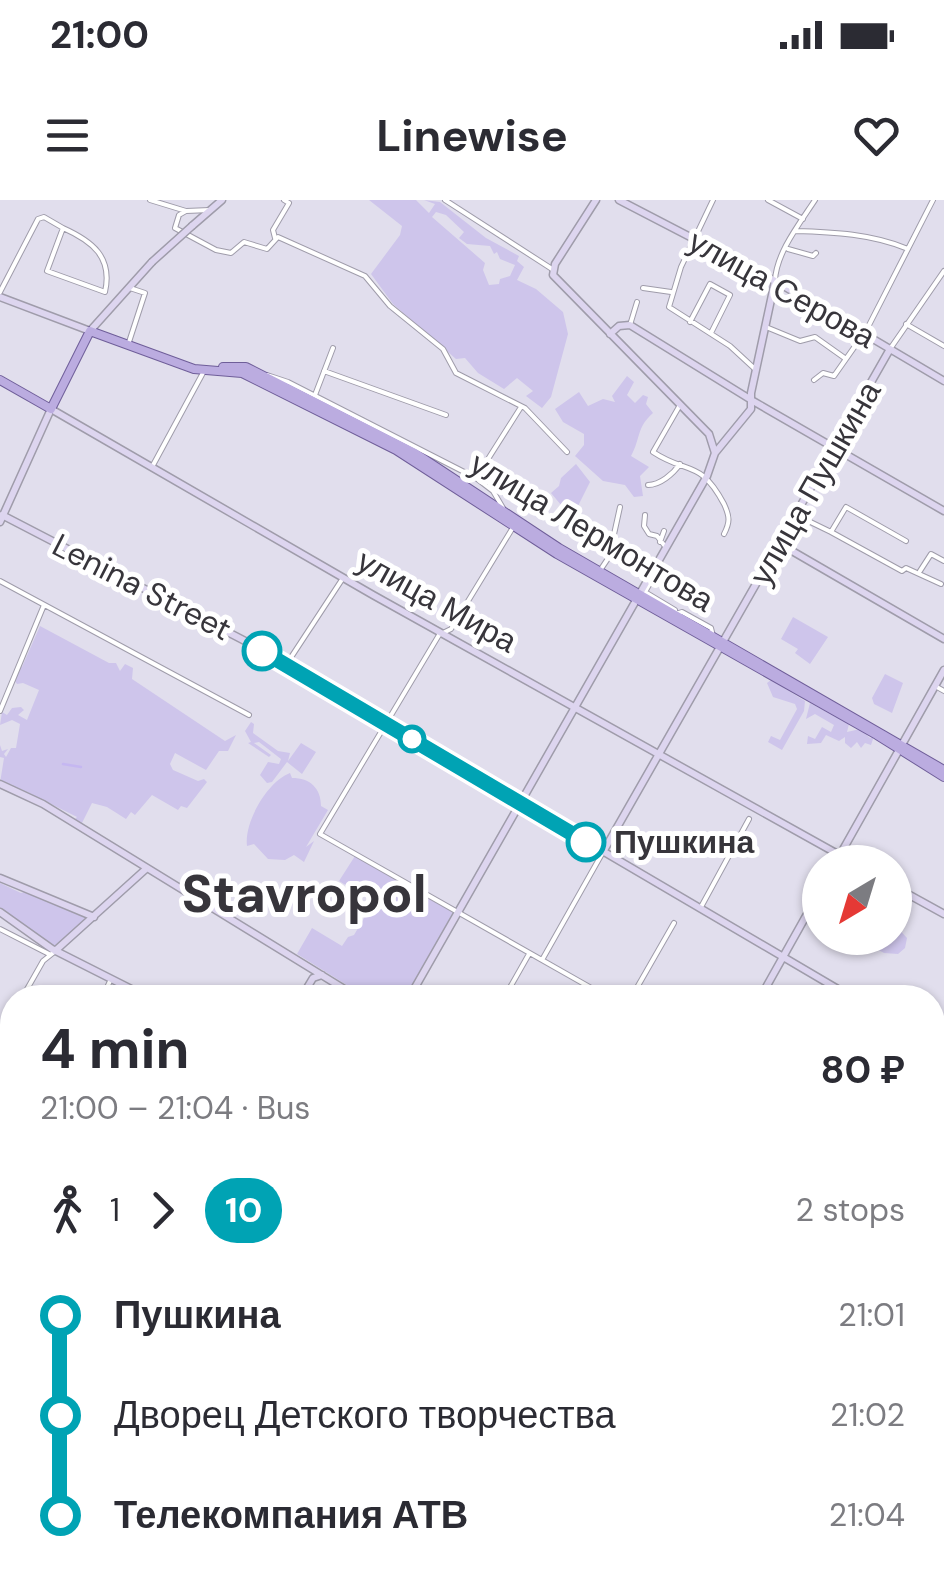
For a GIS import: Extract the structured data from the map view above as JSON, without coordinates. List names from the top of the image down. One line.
{"streets":{"main road":["улица Серова","улица Пушкина","улица Лермонтова","Lenina Street","улица Мира"]},"crossings":[["улица Серова","улица Пушкина"],["улица Пушкина","улица Лермонтова"],["улица Пушкина","Lenina Street"],["улица Пушкина","улица Мира"]],"districts":["Stavropol"],"places":["Пушкина"],"lines":["bus line 10"],"north":"bottom left","page":{"status":"21:00","header":"Linewise","heading":["4 min","21:00 – 21:04 · Bus","80 ₽"],"legs":["1","10","2 stops"],"list":[{"name":"Пушкина","value":"21:01"},{"name":"Дворец Детского творчества","value":"21:02"},{"name":"Телекомпания АТВ","value":"21:04"}]}}
